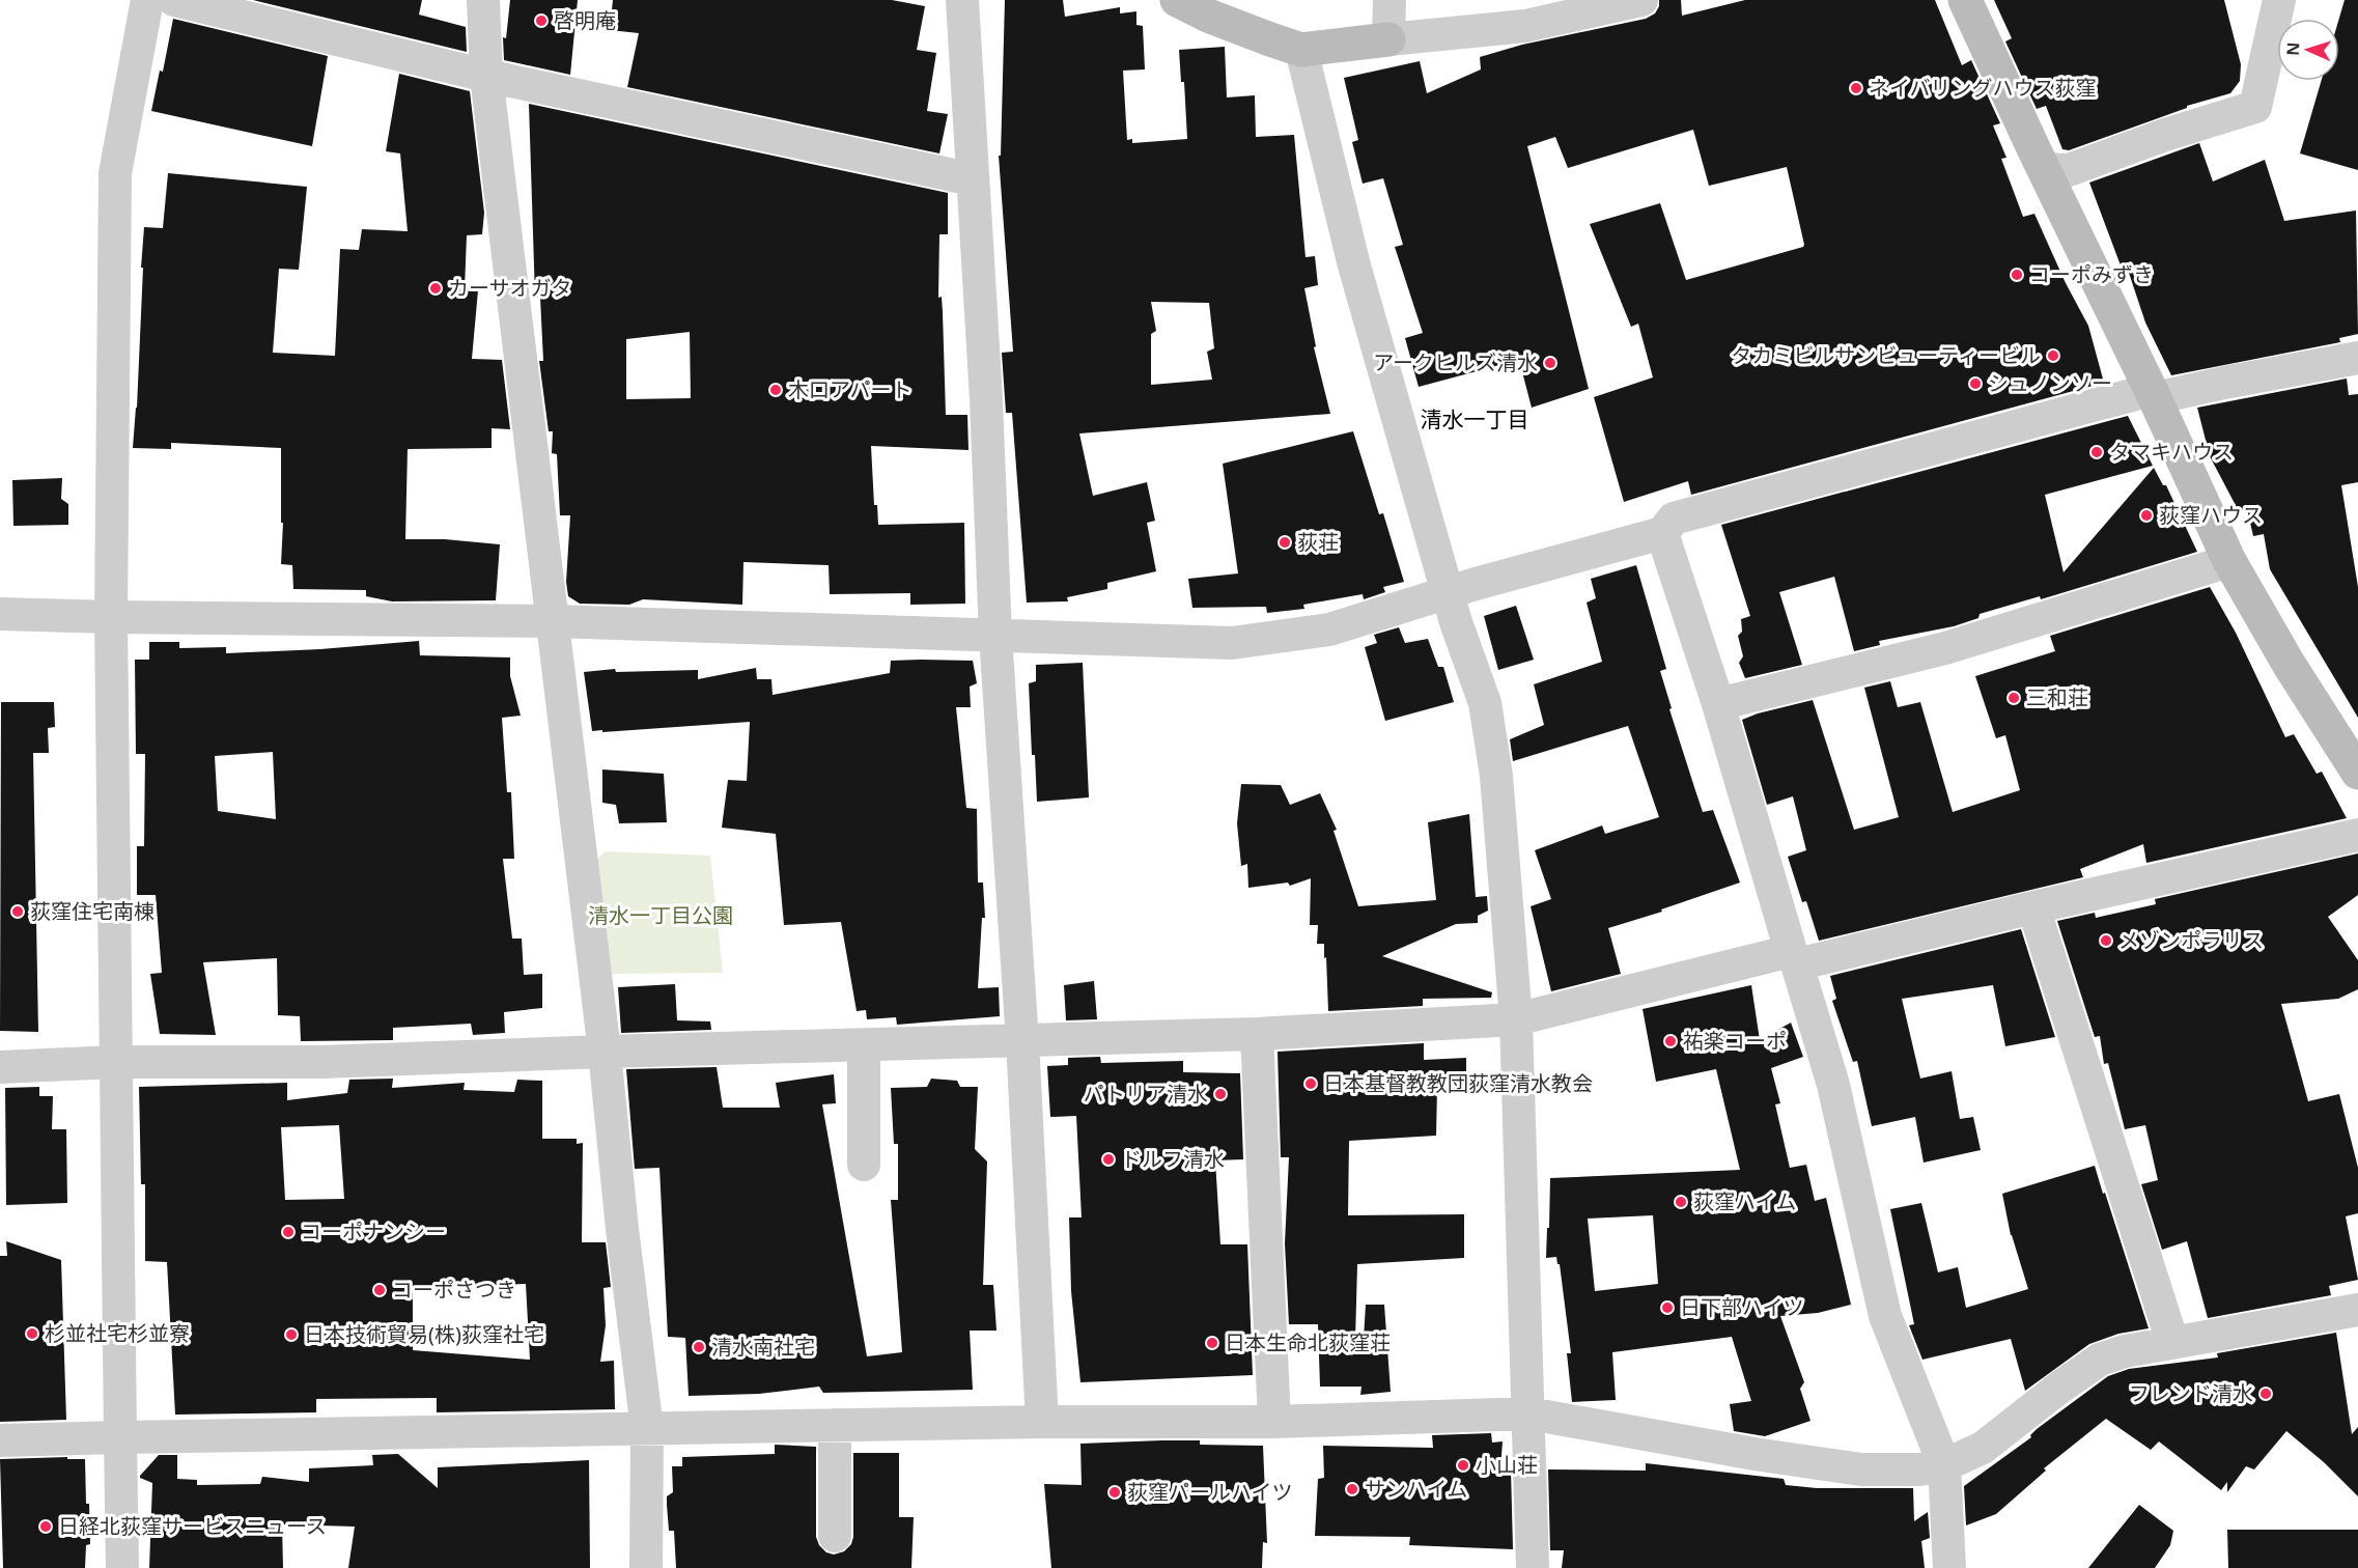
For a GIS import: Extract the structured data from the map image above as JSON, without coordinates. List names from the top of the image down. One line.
{"districts":["清水一丁目"],"parks":["清水一丁目公園"],"places":["啓明庵","ネイバリングハウス荻窪","コーポみずき","カーサオガタ","タカミビルサンビューティービル","アークヒルズ清水","シュノンソー","木口アパート","タマキハウス","荻窪ハウス","荻荘","三和荘","荻窪住宅南棟","メゾンポラリス","祐楽コーポ","日本基督教教団荻窪清水教会","パトリア清水","ドルフ清水","荻窪ハイム","コーポナンシー","コーポさつき","日下部ハイツ","杉並社宅杉並寮","日本技術貿易(株)荻窪社宅","日本生命北荻窪荘","清水南社宅","フレンド清水","小山荘","サンハイム","荻窪パールハイツ","日経北荻窪サービスニュース"],"north":"left"}
